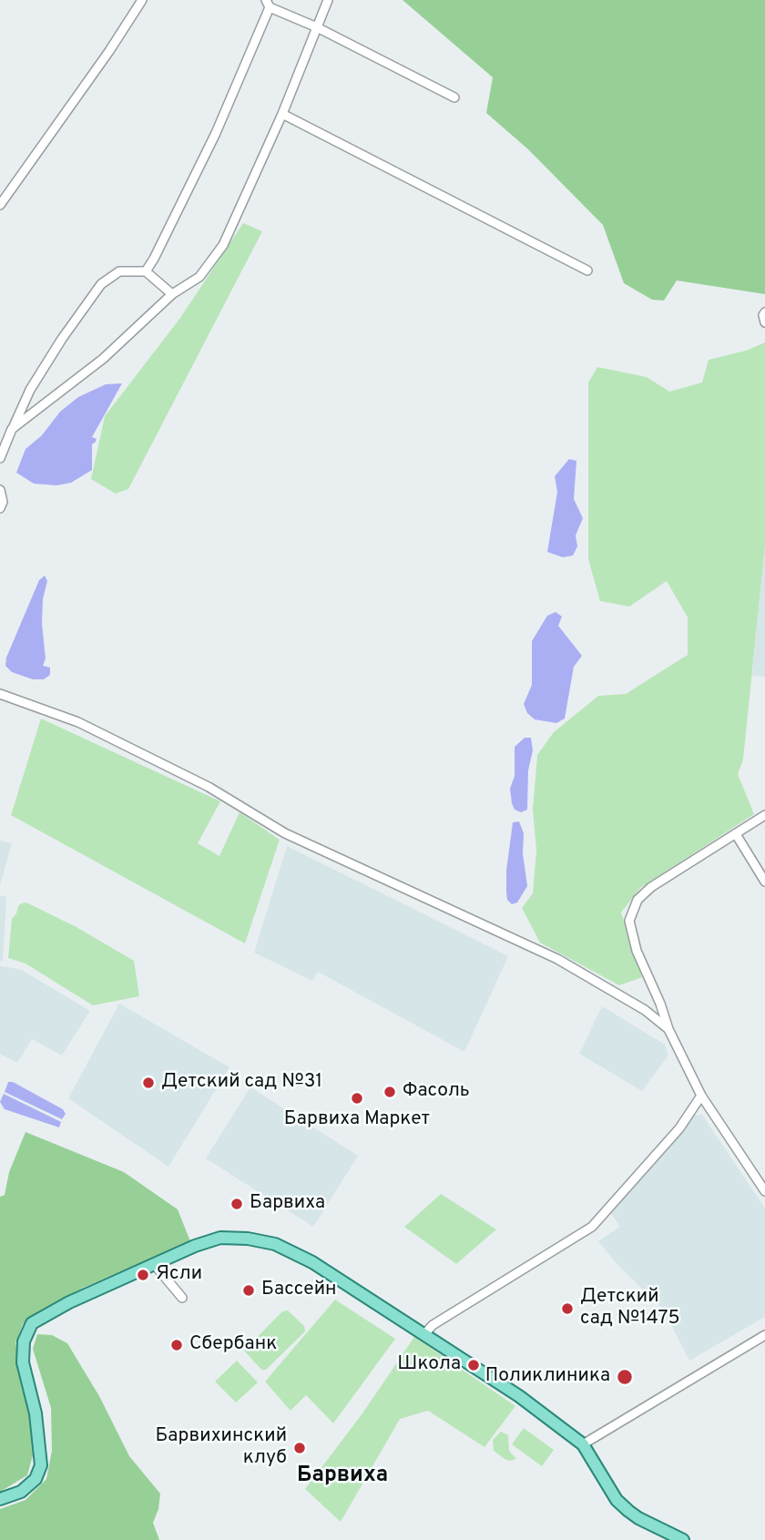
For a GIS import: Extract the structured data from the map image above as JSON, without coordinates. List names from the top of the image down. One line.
{"districts":["Барвиха"],"places":["Детский сад №31","Фасоль","Барвиха Маркет","Барвиха","Ясли","Бассейн","Детский сад №1475","Сбербанк","Школа","Поликлиника","Барвихинский клуб"]}
